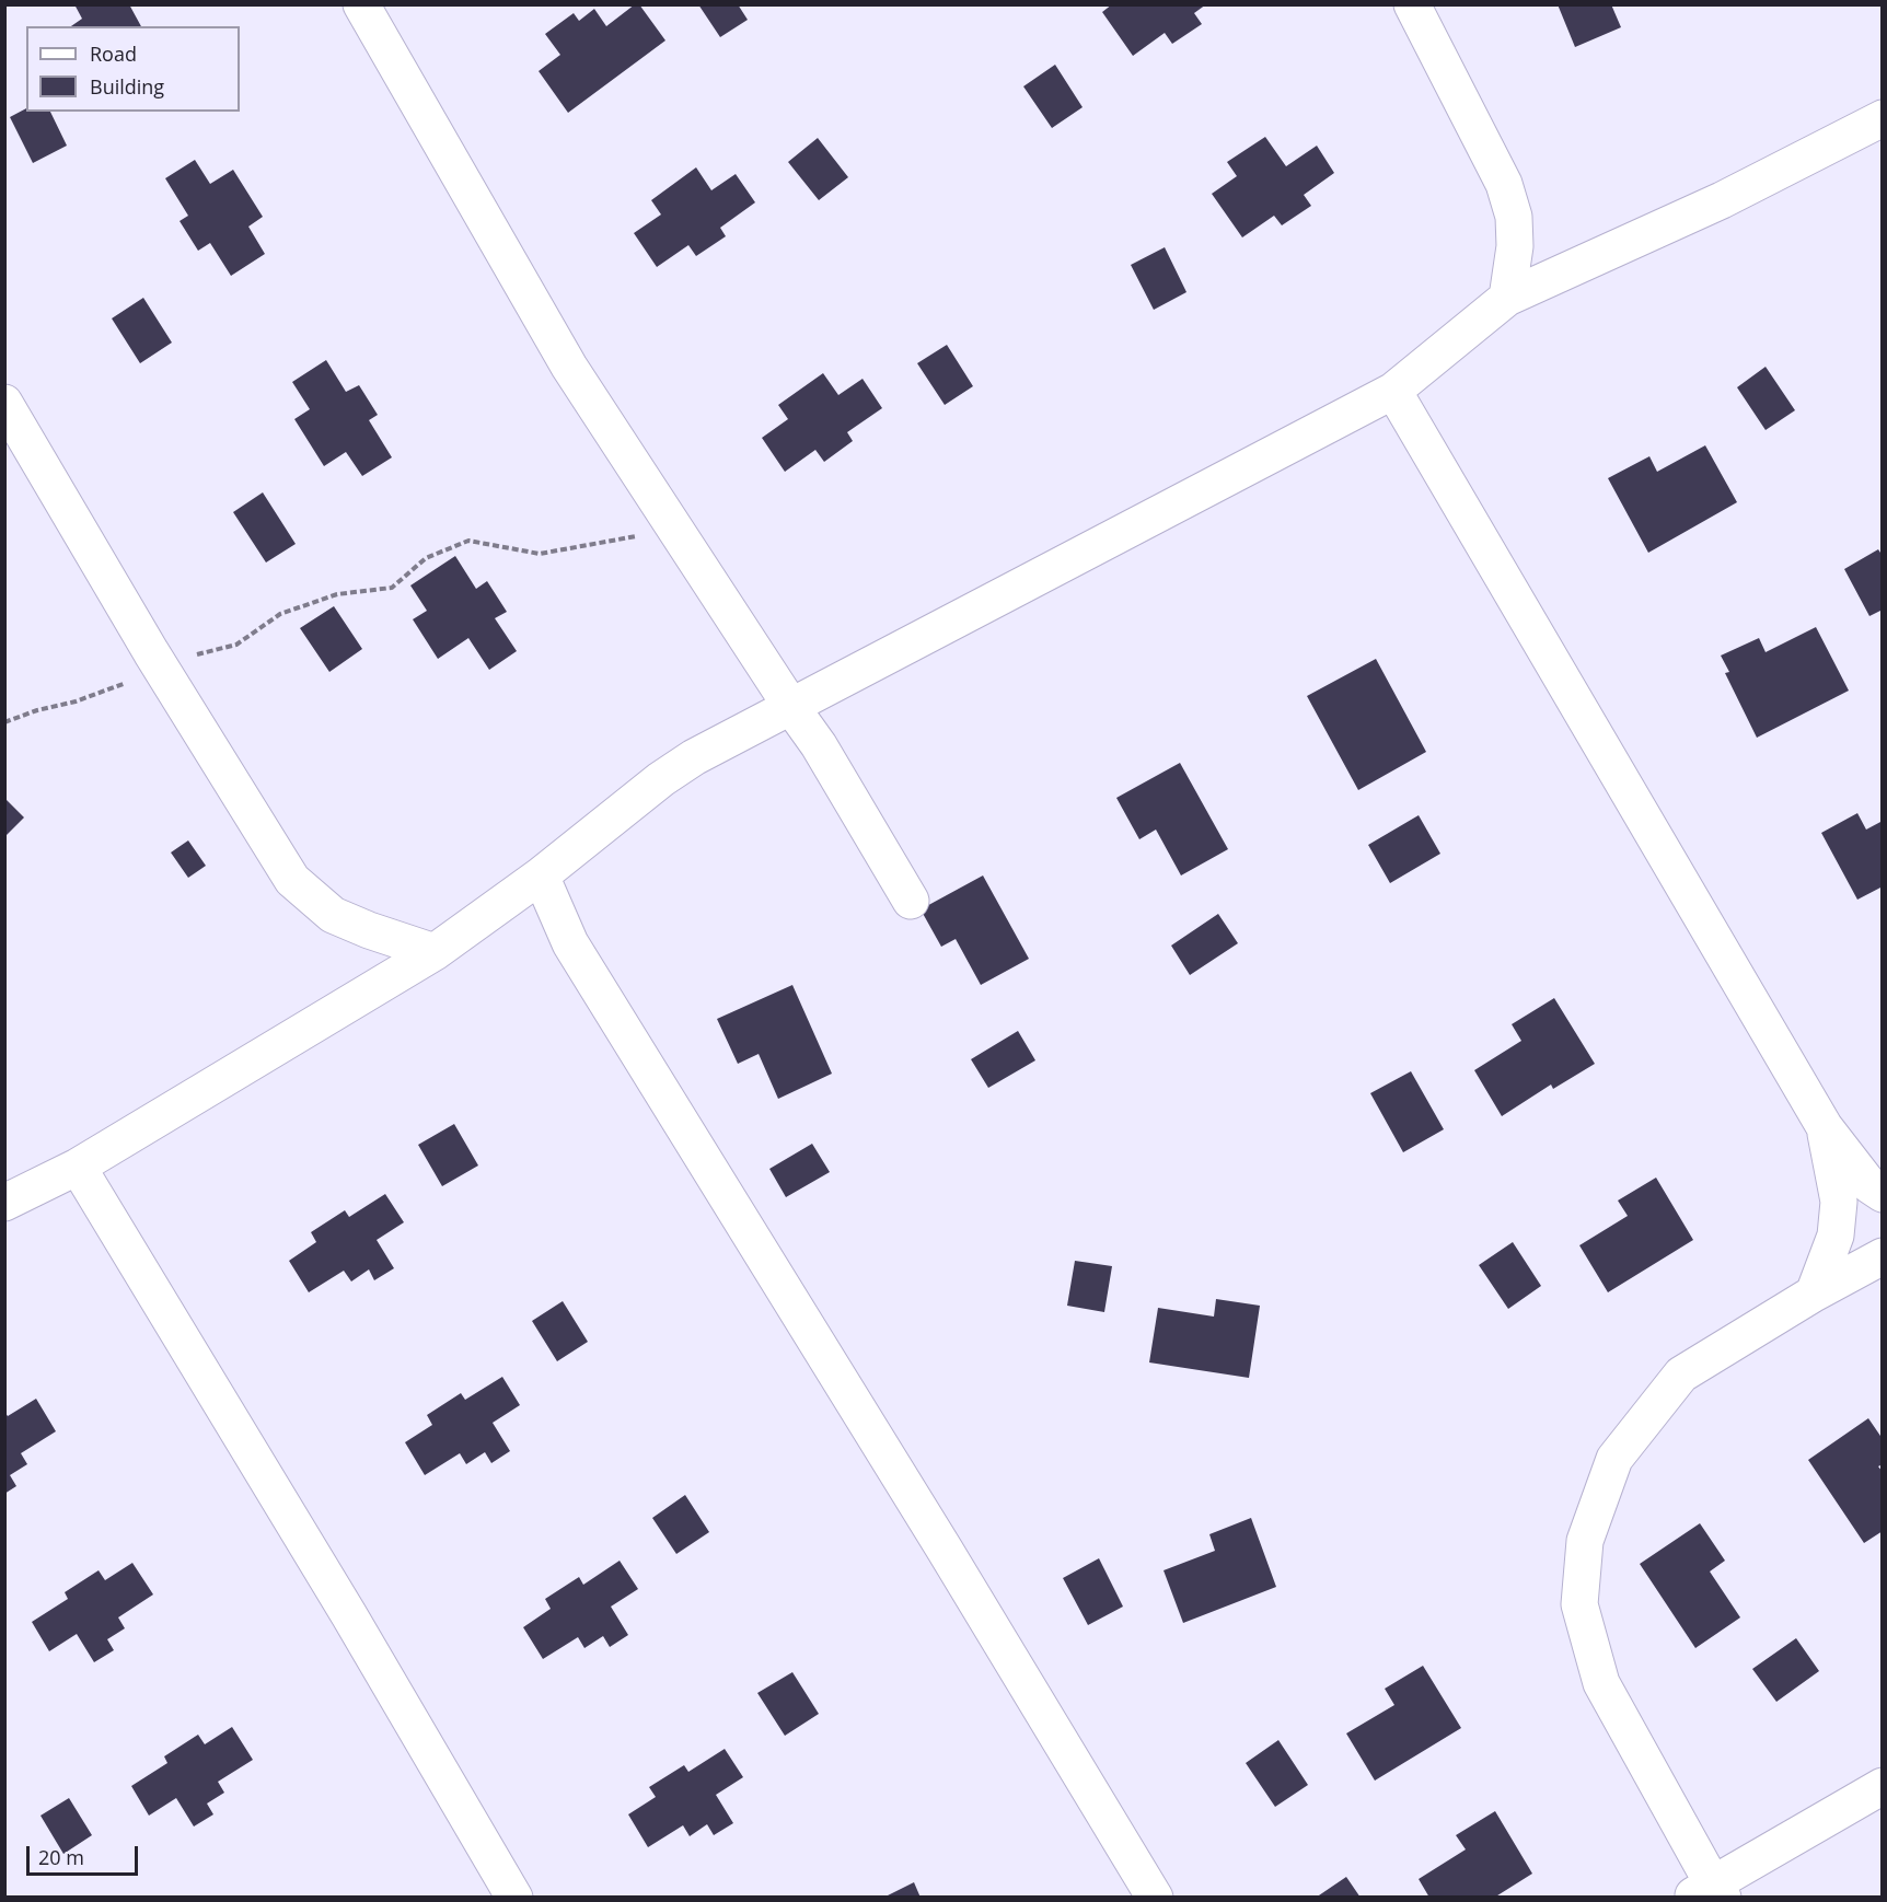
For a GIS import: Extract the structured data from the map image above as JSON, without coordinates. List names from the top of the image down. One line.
{"legend":["Road","Building"],"scale_bar":"20 m"}
